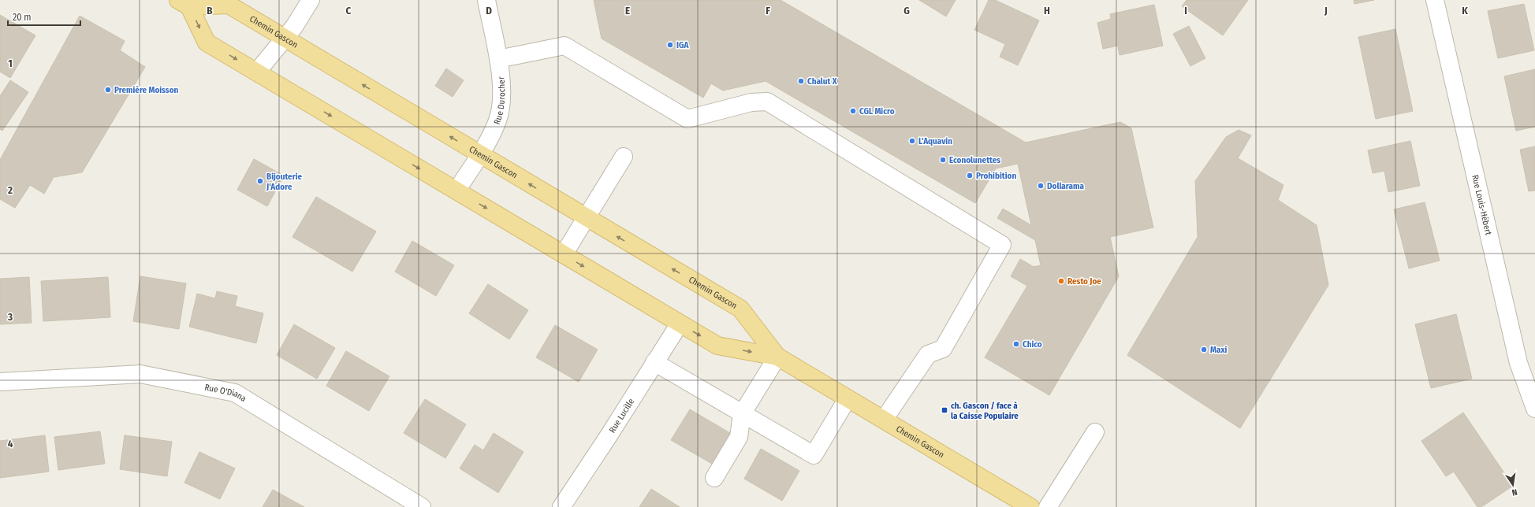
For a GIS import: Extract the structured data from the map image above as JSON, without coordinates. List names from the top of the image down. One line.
{"streets":{"main road":["Chemin Gascon"],"street":["Rue Durocher","Rue Louis-Hébert","Rue O'Diana","Rue Lucille"]},"crossings":[["Chemin Gascon","Rue Durocher"],["Chemin Gascon","Rue Lucille"]],"places":{"other":["IGA","Chalut X","Première Moisson","CGL Micro","L'Aquavin","Econolunettes","Prohibition","Bijouterie J'Adore","Dollarama","Resto Joe","Chico","Maxi"],"transit":["ch. Gascon / face à la Caisse Populaire"]},"scale_bar":"20 m","north":"bottom","grid":{"columns":["B","C","D","E","F","G","H","I","J","K"],"rows":["1","2","3","4"]}}
